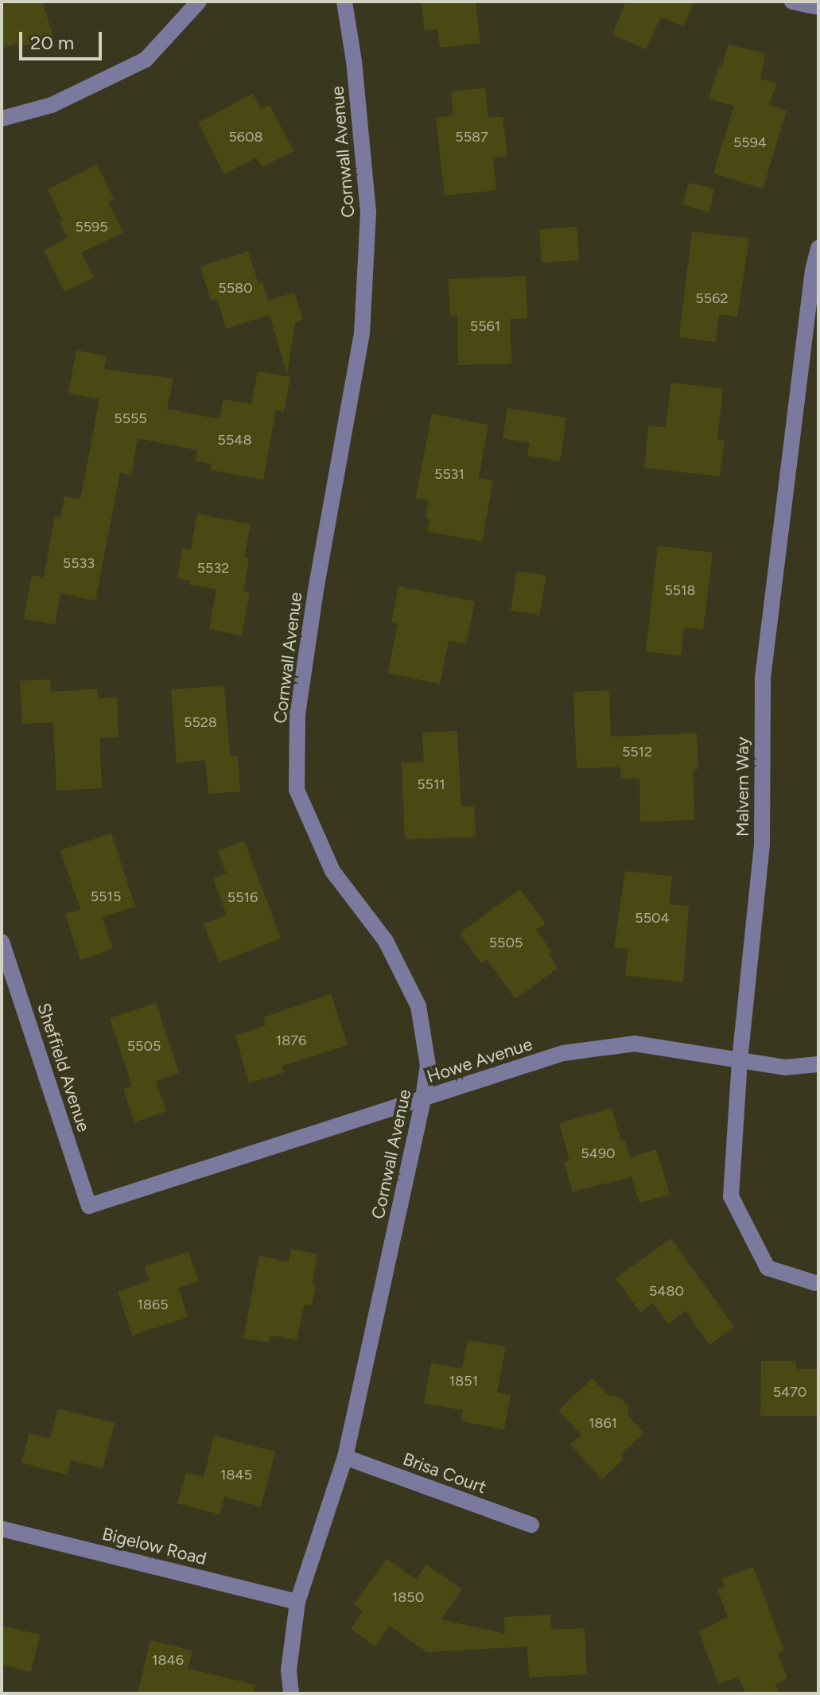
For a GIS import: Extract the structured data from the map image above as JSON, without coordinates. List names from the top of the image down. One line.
{"streets":{"street":["Cornwall Avenue","Malvern Way","Howe Avenue","Sheffield Avenue","Brisa Court","Bigelow Road"]},"crossings":[["Cornwall Avenue","Howe Avenue"],["Cornwall Avenue","Brisa Court"],["Cornwall Avenue","Bigelow Road"],["Malvern Way","Howe Avenue"],["Howe Avenue","Sheffield Avenue"]],"house_numbers":["5608","5587","5594","5595","5580","5562","5561","5555","5548","5531","5533","5532","5518","5528","5512","5511","5515","5516","5504","5505","1876","5505","5490","5480","1865","1851","5470","1861","1845","1850","1846"],"scale_bar":"20 m"}
